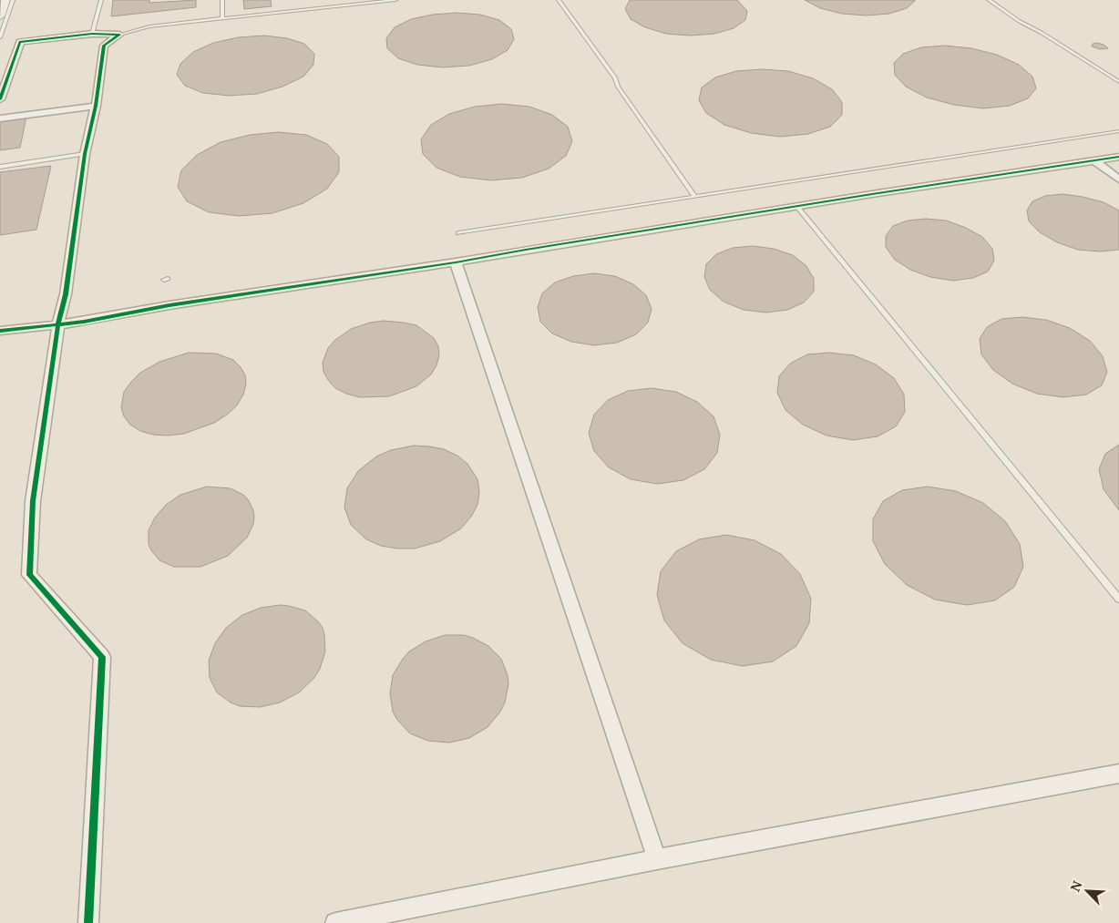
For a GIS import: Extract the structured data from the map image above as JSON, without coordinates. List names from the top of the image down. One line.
{"north":"top left"}
